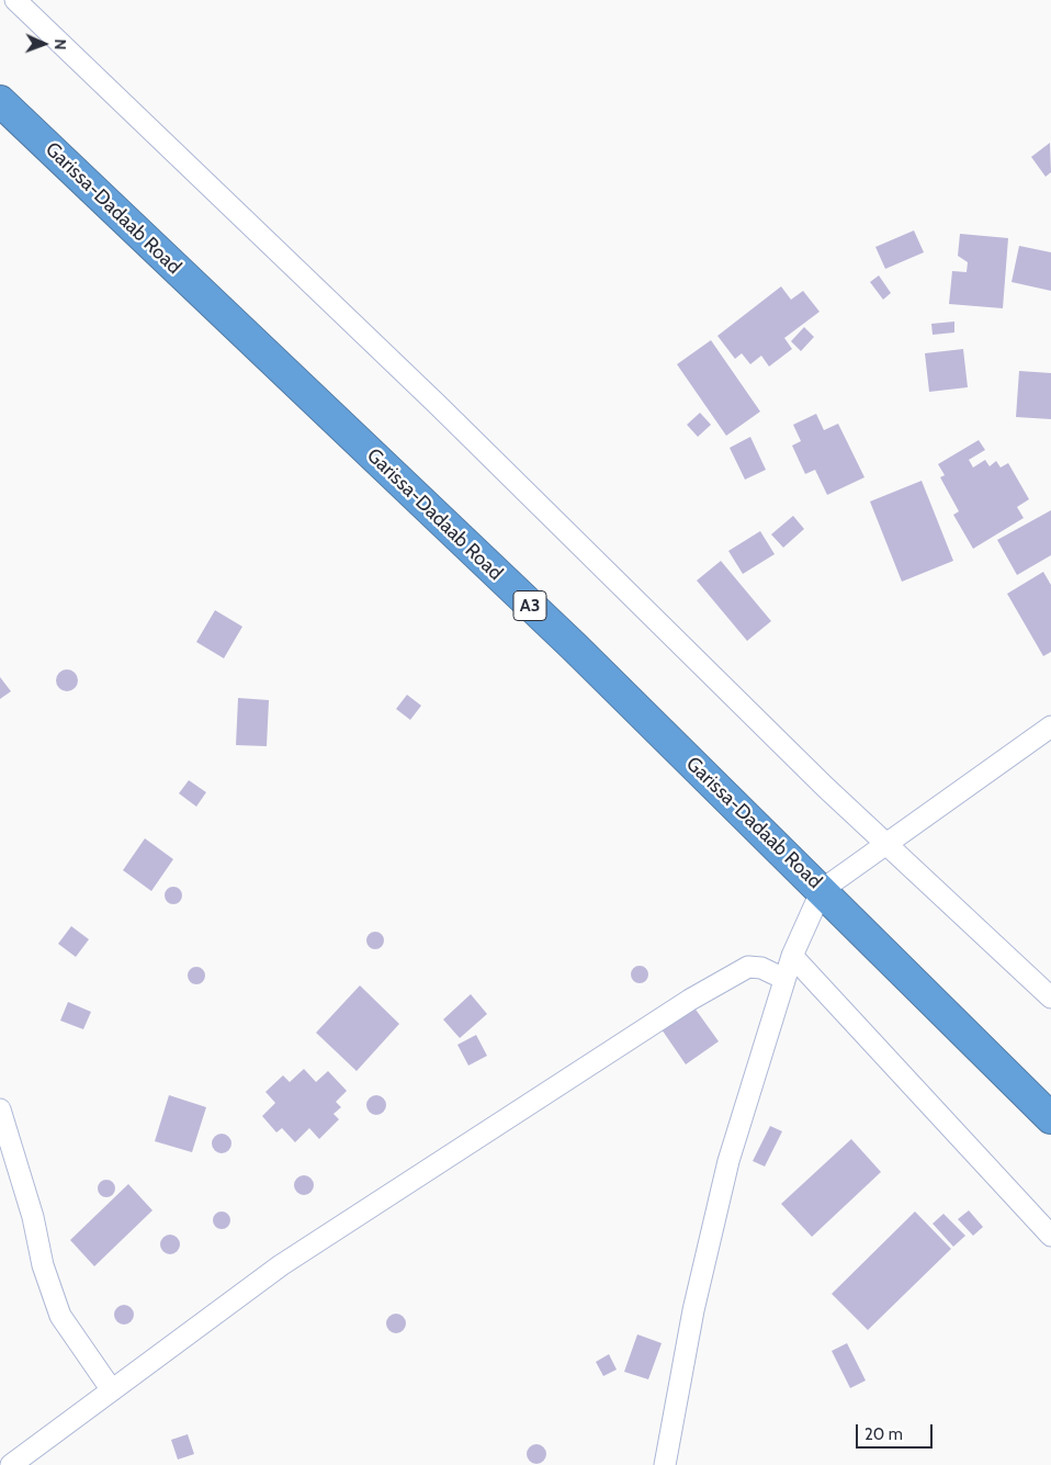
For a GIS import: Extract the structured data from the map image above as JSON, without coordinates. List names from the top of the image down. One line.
{"streets":{"highway":["Garissa-Dadaab Road","A3"]},"scale_bar":"20 m","north":"right"}
